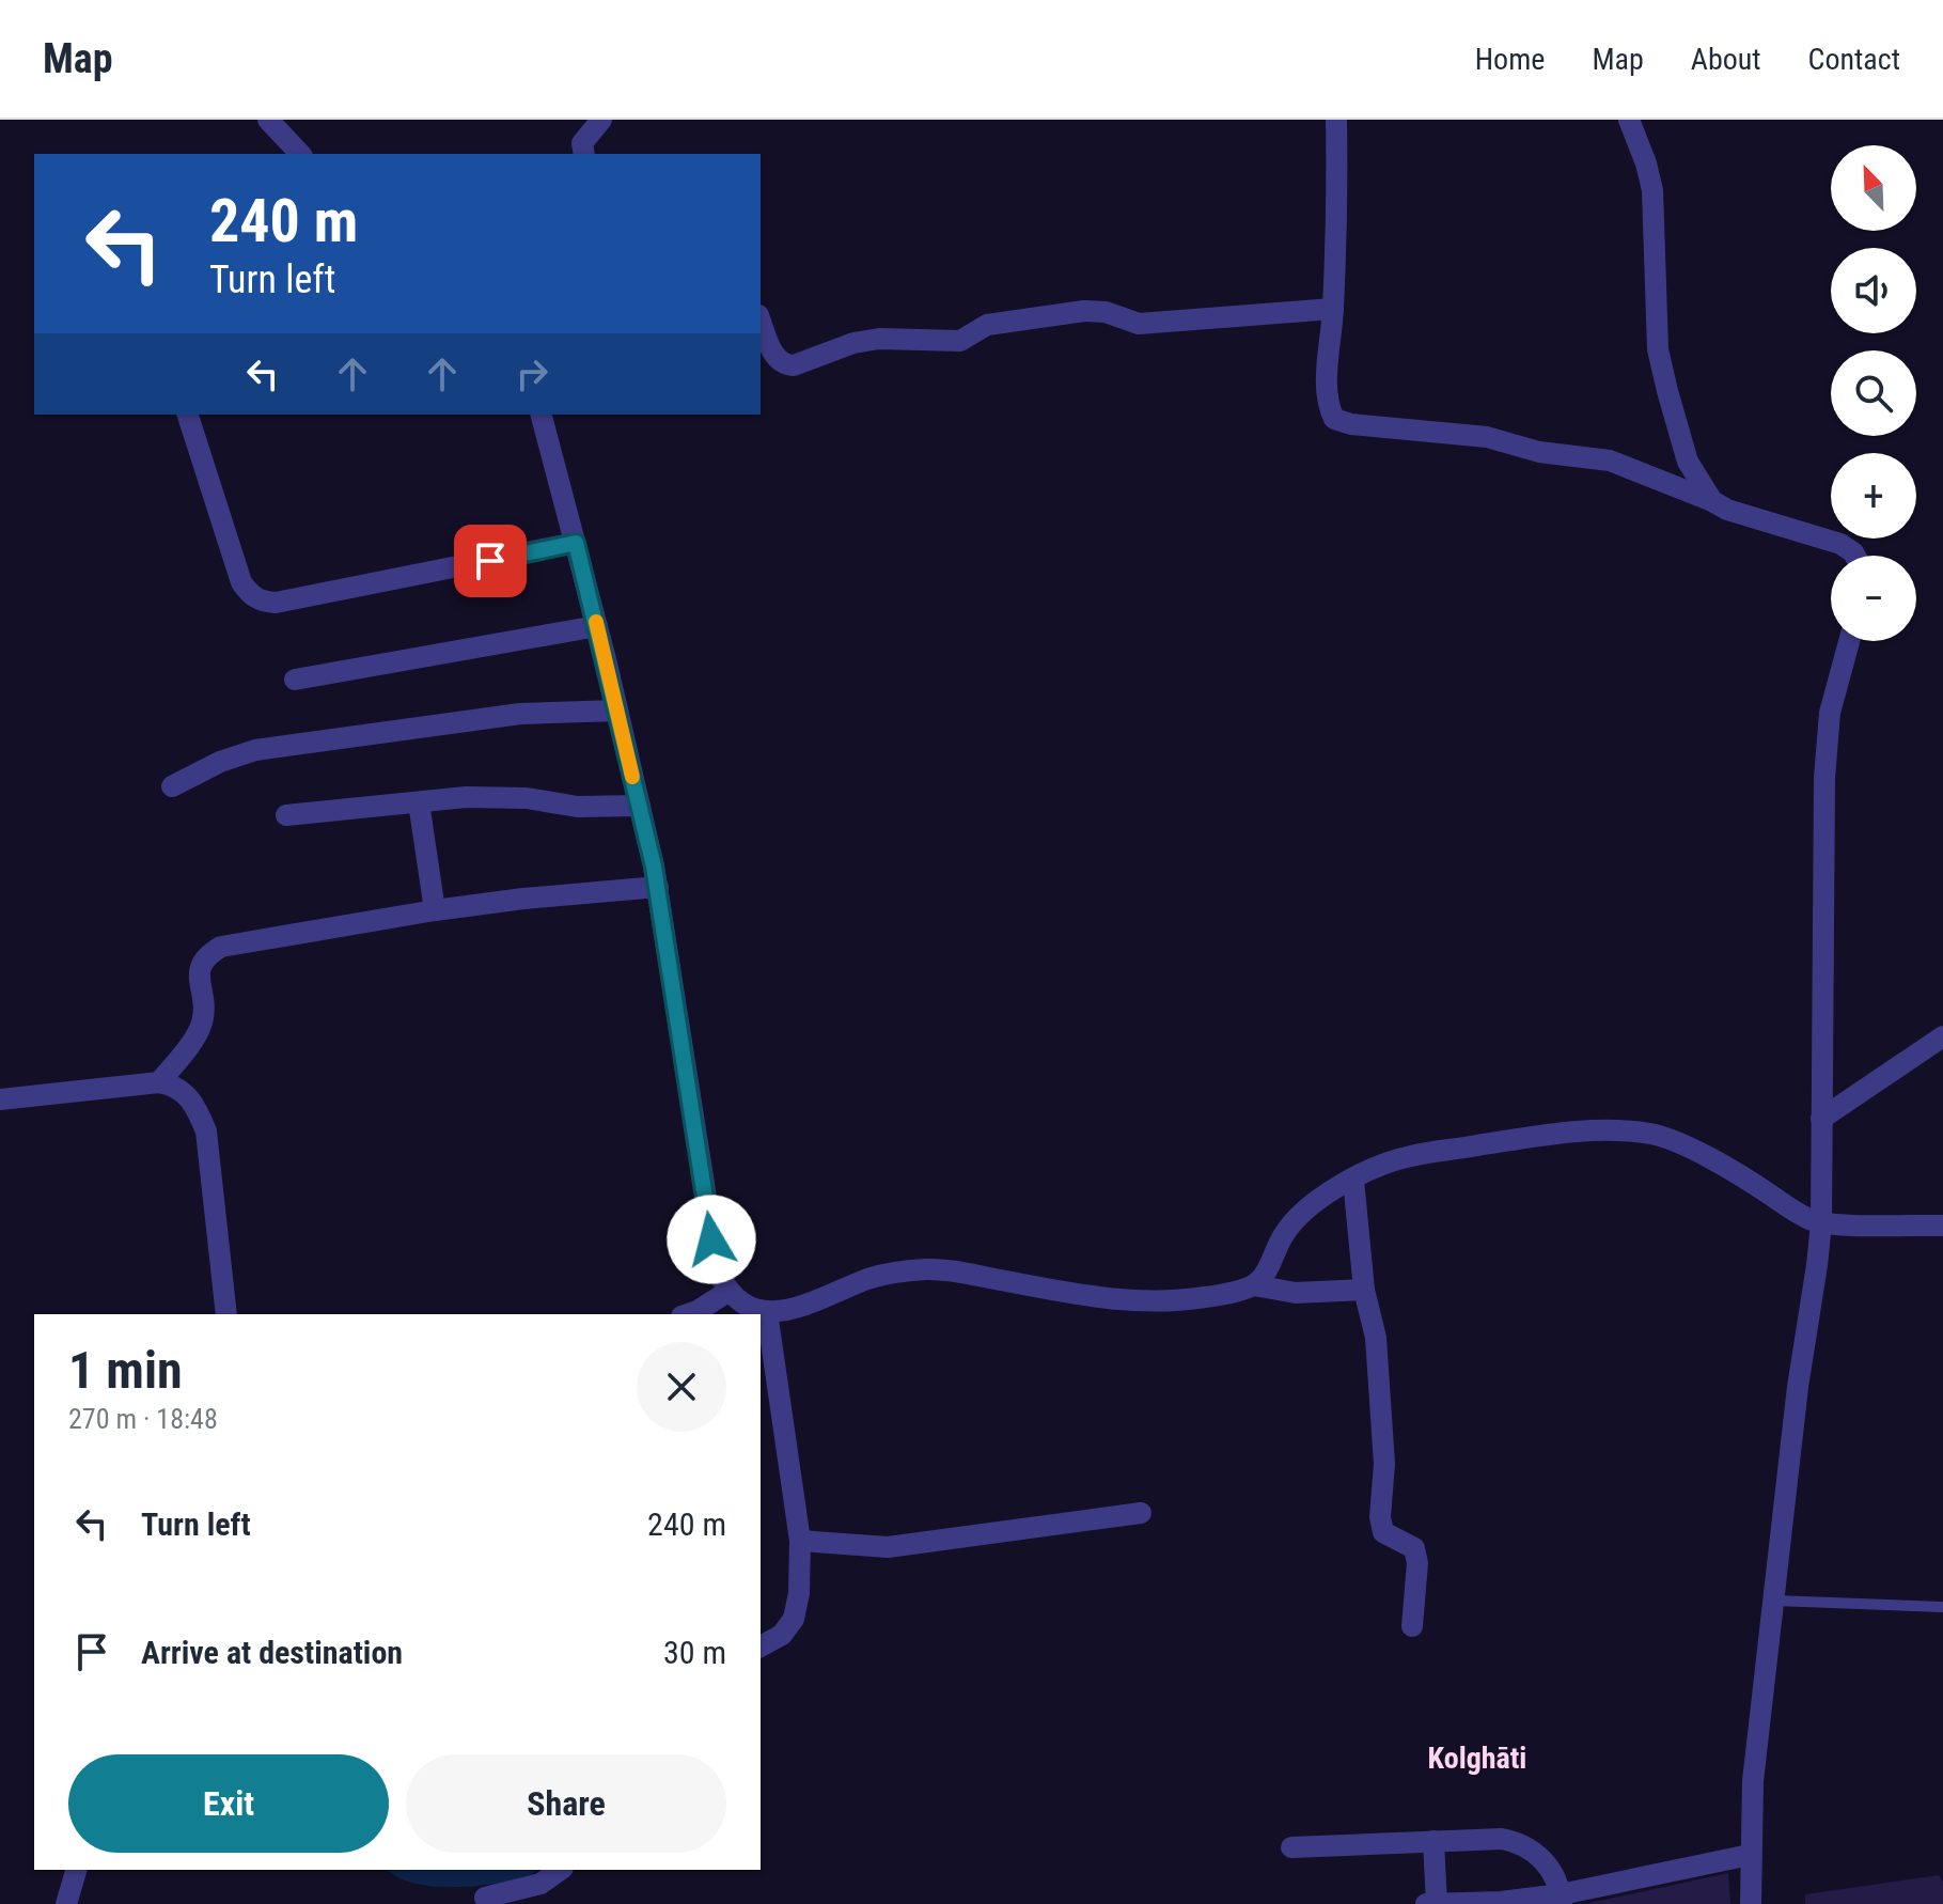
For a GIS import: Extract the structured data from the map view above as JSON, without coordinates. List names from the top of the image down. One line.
{"districts":["Kolghāti"],"north":"top left","page":{"header":"Map","nav":["Home","Map","About","Contact"],"map_buttons":["+","−"],"turn":["240 m","Turn left"],"heading":["1 min","270 m · 18:48"],"list":[{"name":"Turn left","value":"240 m"},{"name":"Arrive at destination","value":"30 m"}],"buttons":["Exit","Share"]}}
